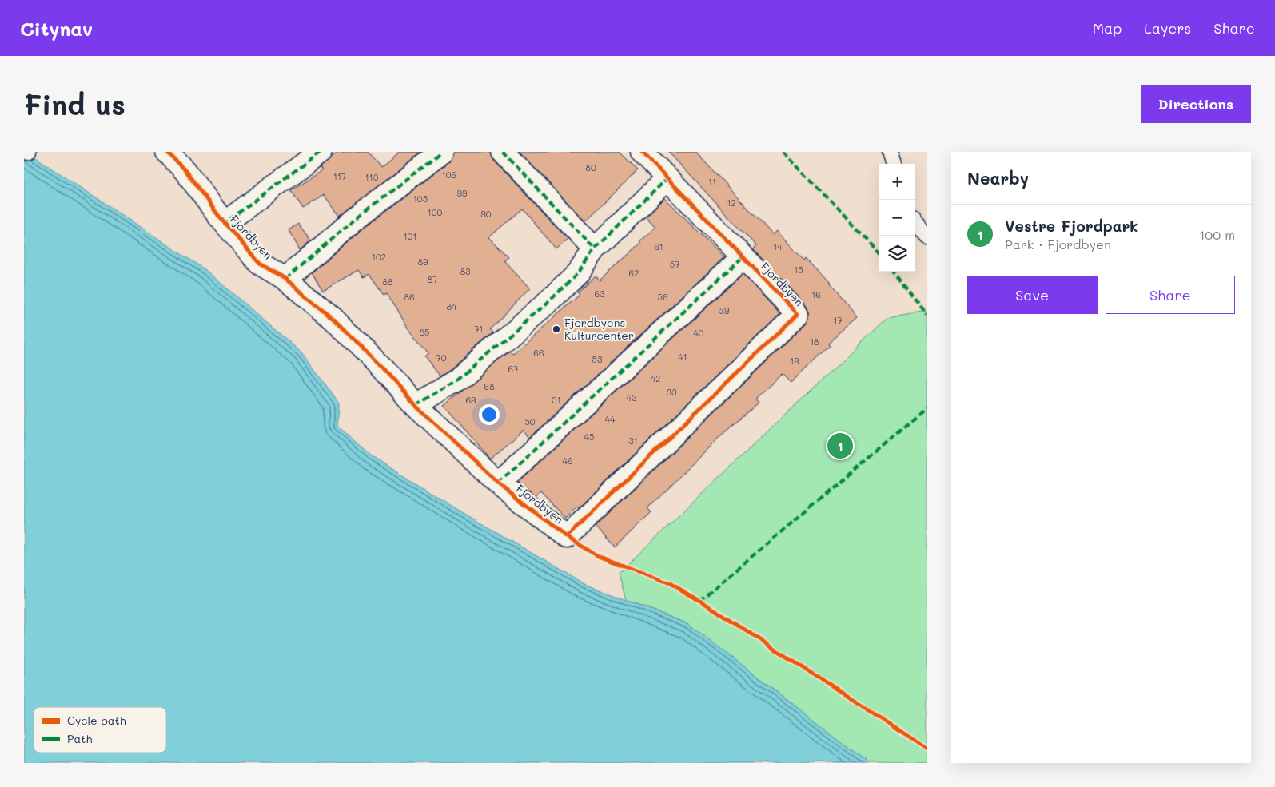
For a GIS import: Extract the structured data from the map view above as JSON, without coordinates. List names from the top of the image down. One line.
{"streets":{"street":["Fjordbyen"]},"places":["Fjordbyens Kulturcenter"],"house_numbers":["80","106","117","113","11","99","105","12","100","90","101","61","14","102","89","57","15","83","62","87","88","63","16","86","56","84","39","17","71","85","40","18","66","41","70","53","19","67","42","68","33","43","69","51","44","50","45","31","46"],"legend":["Cycle path","Path"],"page":{"header":"Citynav","nav":["Map","Layers","Share"],"buttons":["Directions",["Save","Share"]],"title":"Find us","heading":"Nearby","map_buttons":["+","−"],"list":[{"mark":"1","name":"Vestre Fjordpark","note":"Park · Fjordbyen","value":"100 m"}],"pins":"1"}}
